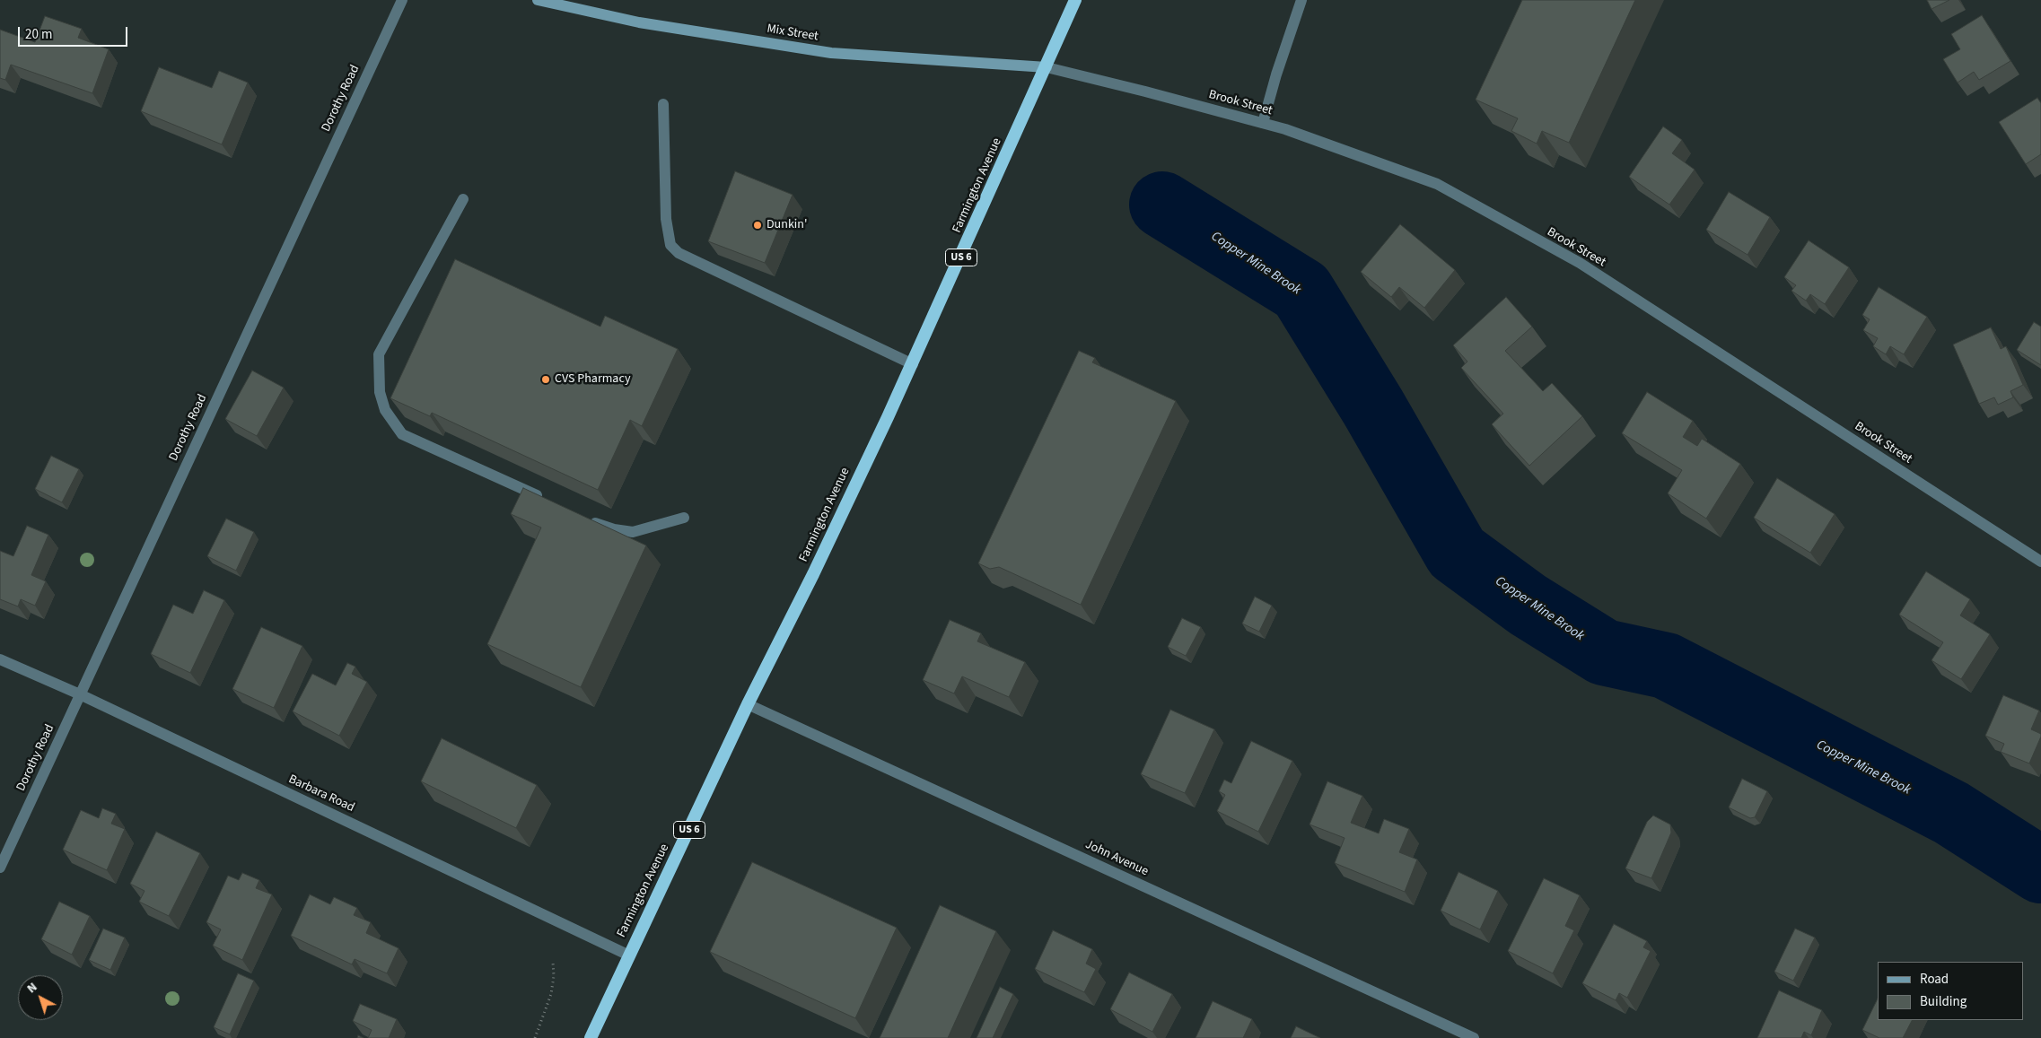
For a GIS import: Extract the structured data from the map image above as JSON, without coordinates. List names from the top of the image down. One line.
{"streets":{"highway":["Farmington Avenue","US 6"],"main road":["Mix Street"],"street":["Dorothy Road","Brook Street","Barbara Road","John Avenue"]},"crossings":[["Mix Street","Brook Street"],["Mix Street","Farmington Avenue"],["Dorothy Road","Barbara Road"],["Brook Street","Farmington Avenue"],["Farmington Avenue","Barbara Road"],["Farmington Avenue","John Avenue"]],"water":["Copper Mine Brook"],"places":["Dunkin'","CVS Pharmacy"],"legend":["Road","Building"],"scale_bar":"20 m","north":"top left"}
